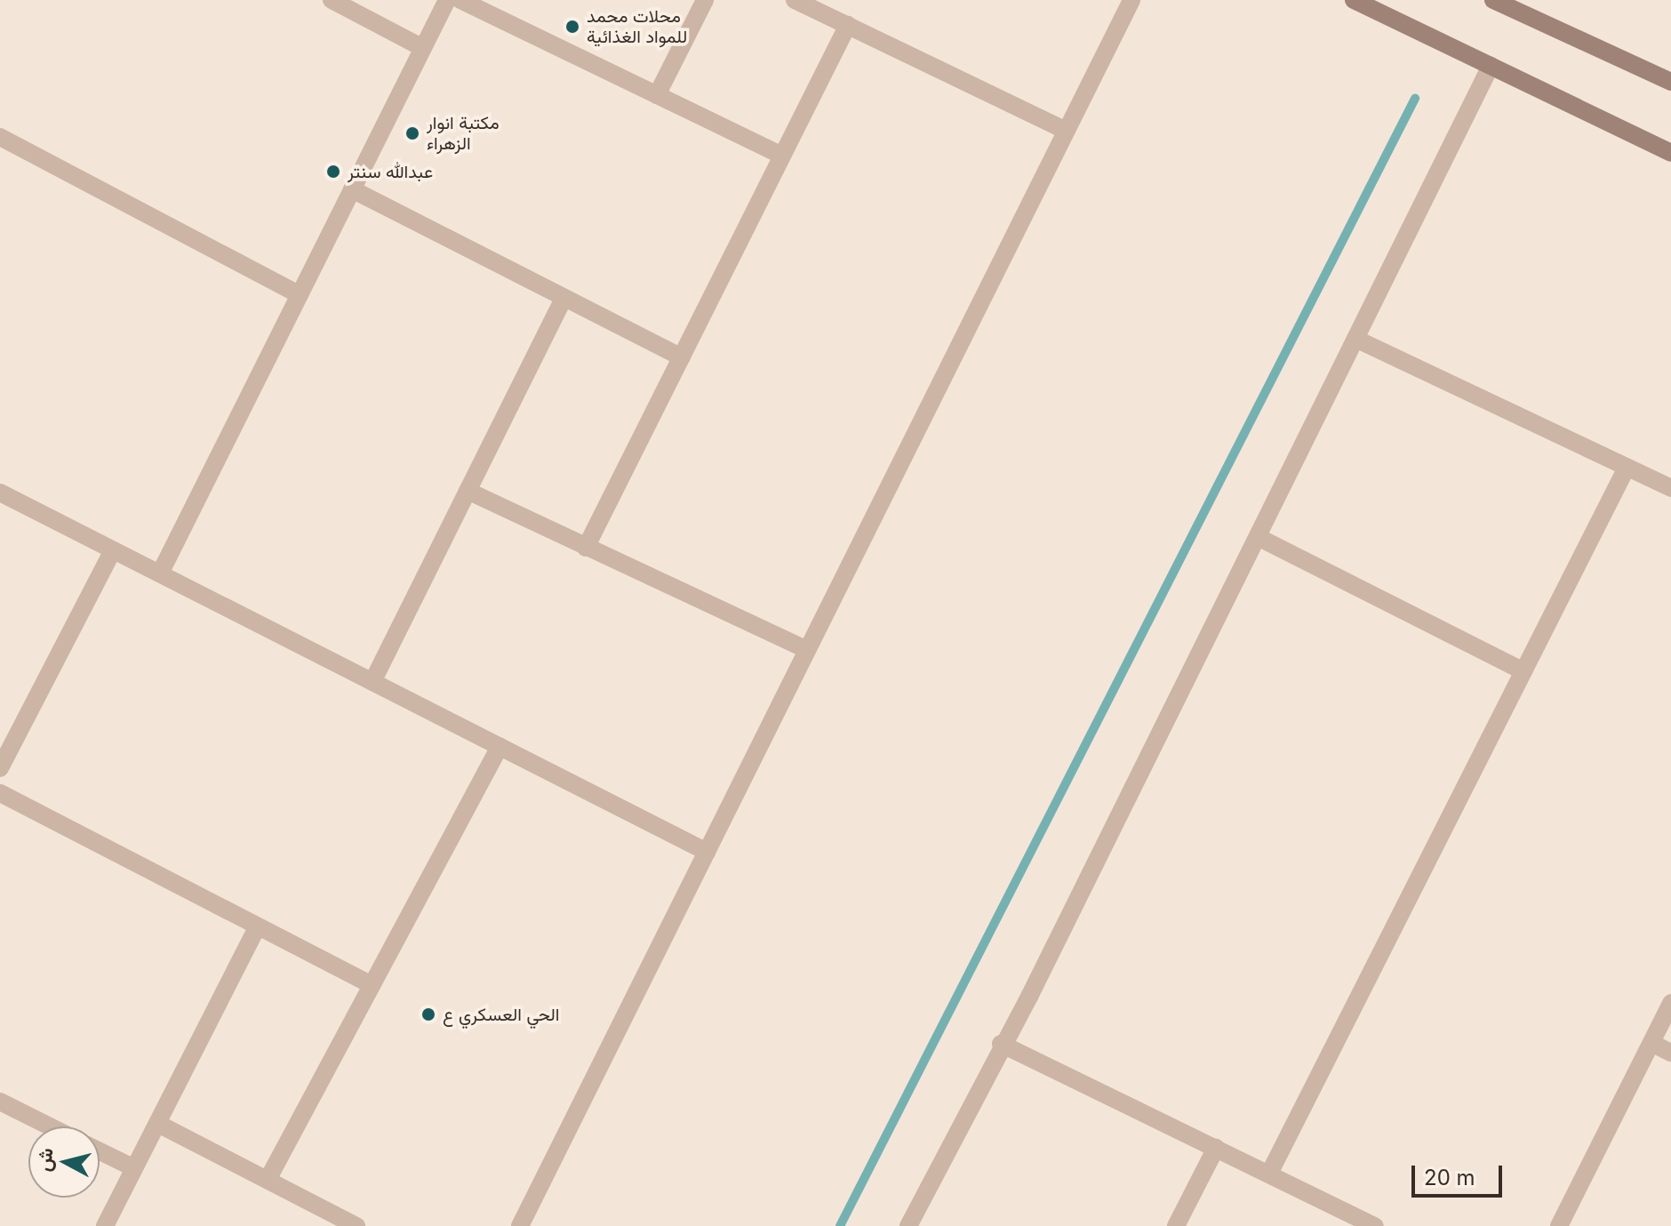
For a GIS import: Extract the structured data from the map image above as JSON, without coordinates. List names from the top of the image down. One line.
{"places":["محلات محمد للمواد الغذائية","مكتبة انوار الزهراء","عبدالله سنتر","الحي العسكري ع"],"scale_bar":"20 m","north":"left"}
